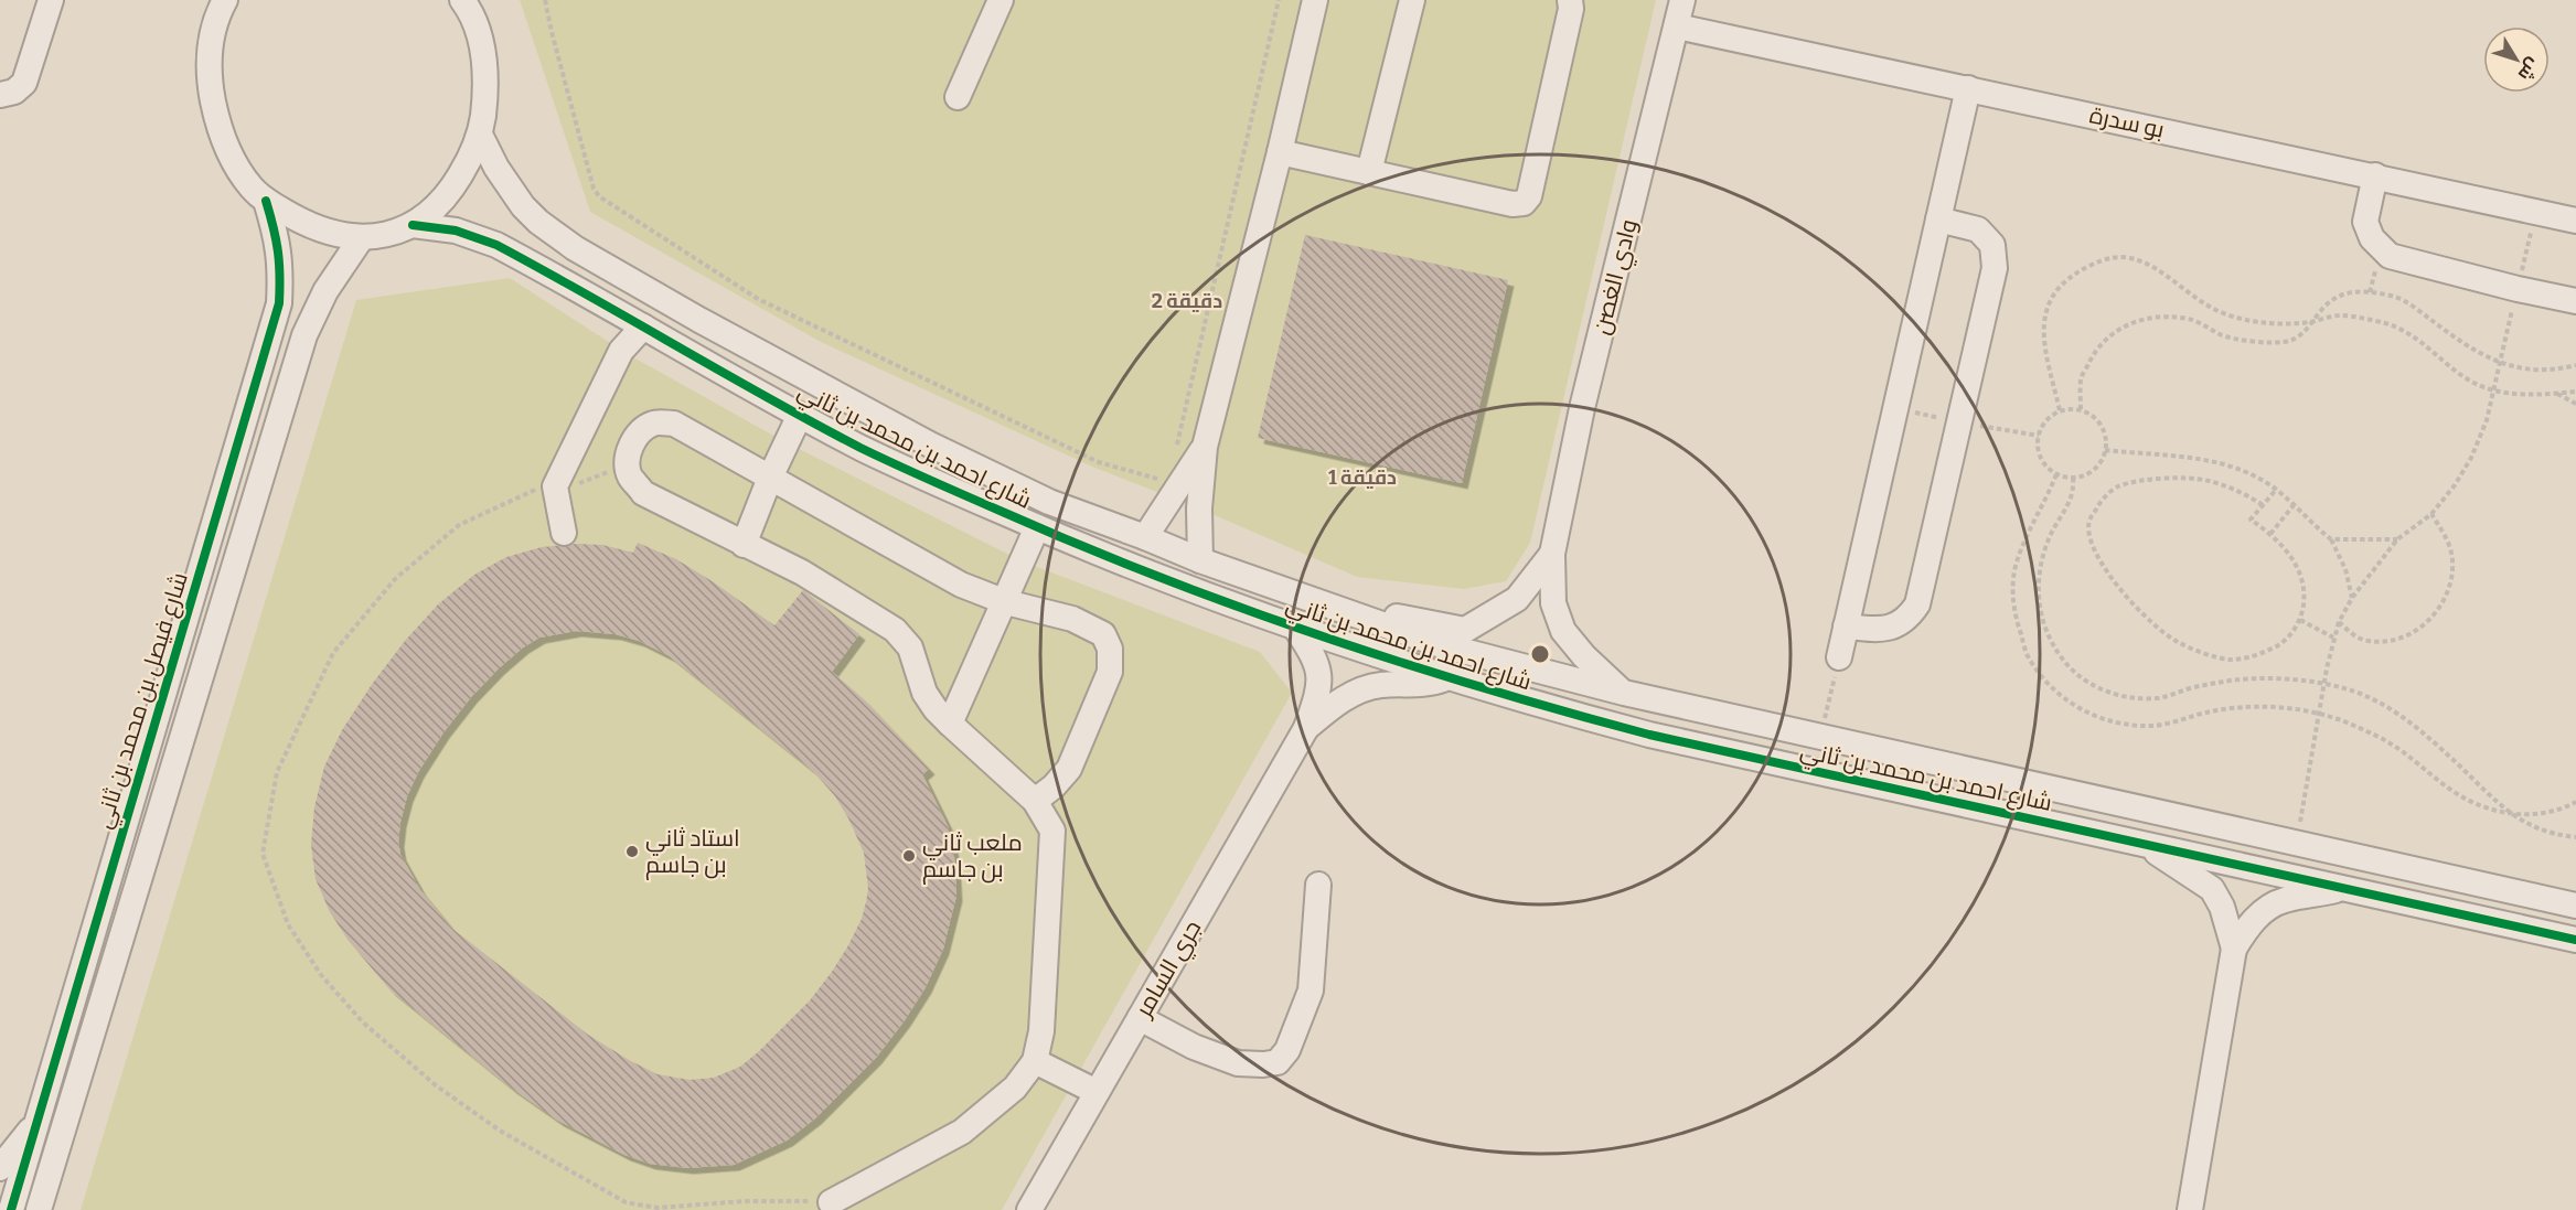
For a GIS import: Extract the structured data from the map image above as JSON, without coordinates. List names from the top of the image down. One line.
{"streets":{"street":["بو سدرة","وادي الغصن","شارع احمد بن محمد بن ثاني","شارع فيصل بن محمد بن ثاني","جري السامر"]},"crossings":[["بو سدرة","وادي الغصن"],["وادي الغصن","شارع احمد بن محمد بن ثاني"],["شارع احمد بن محمد بن ثاني","جري السامر"]],"places":["استاد ثاني بن جاسم","ملعب ثاني بن جاسم"],"north":"bottom right","rings":["2 دقيقة","1 دقيقة"]}
